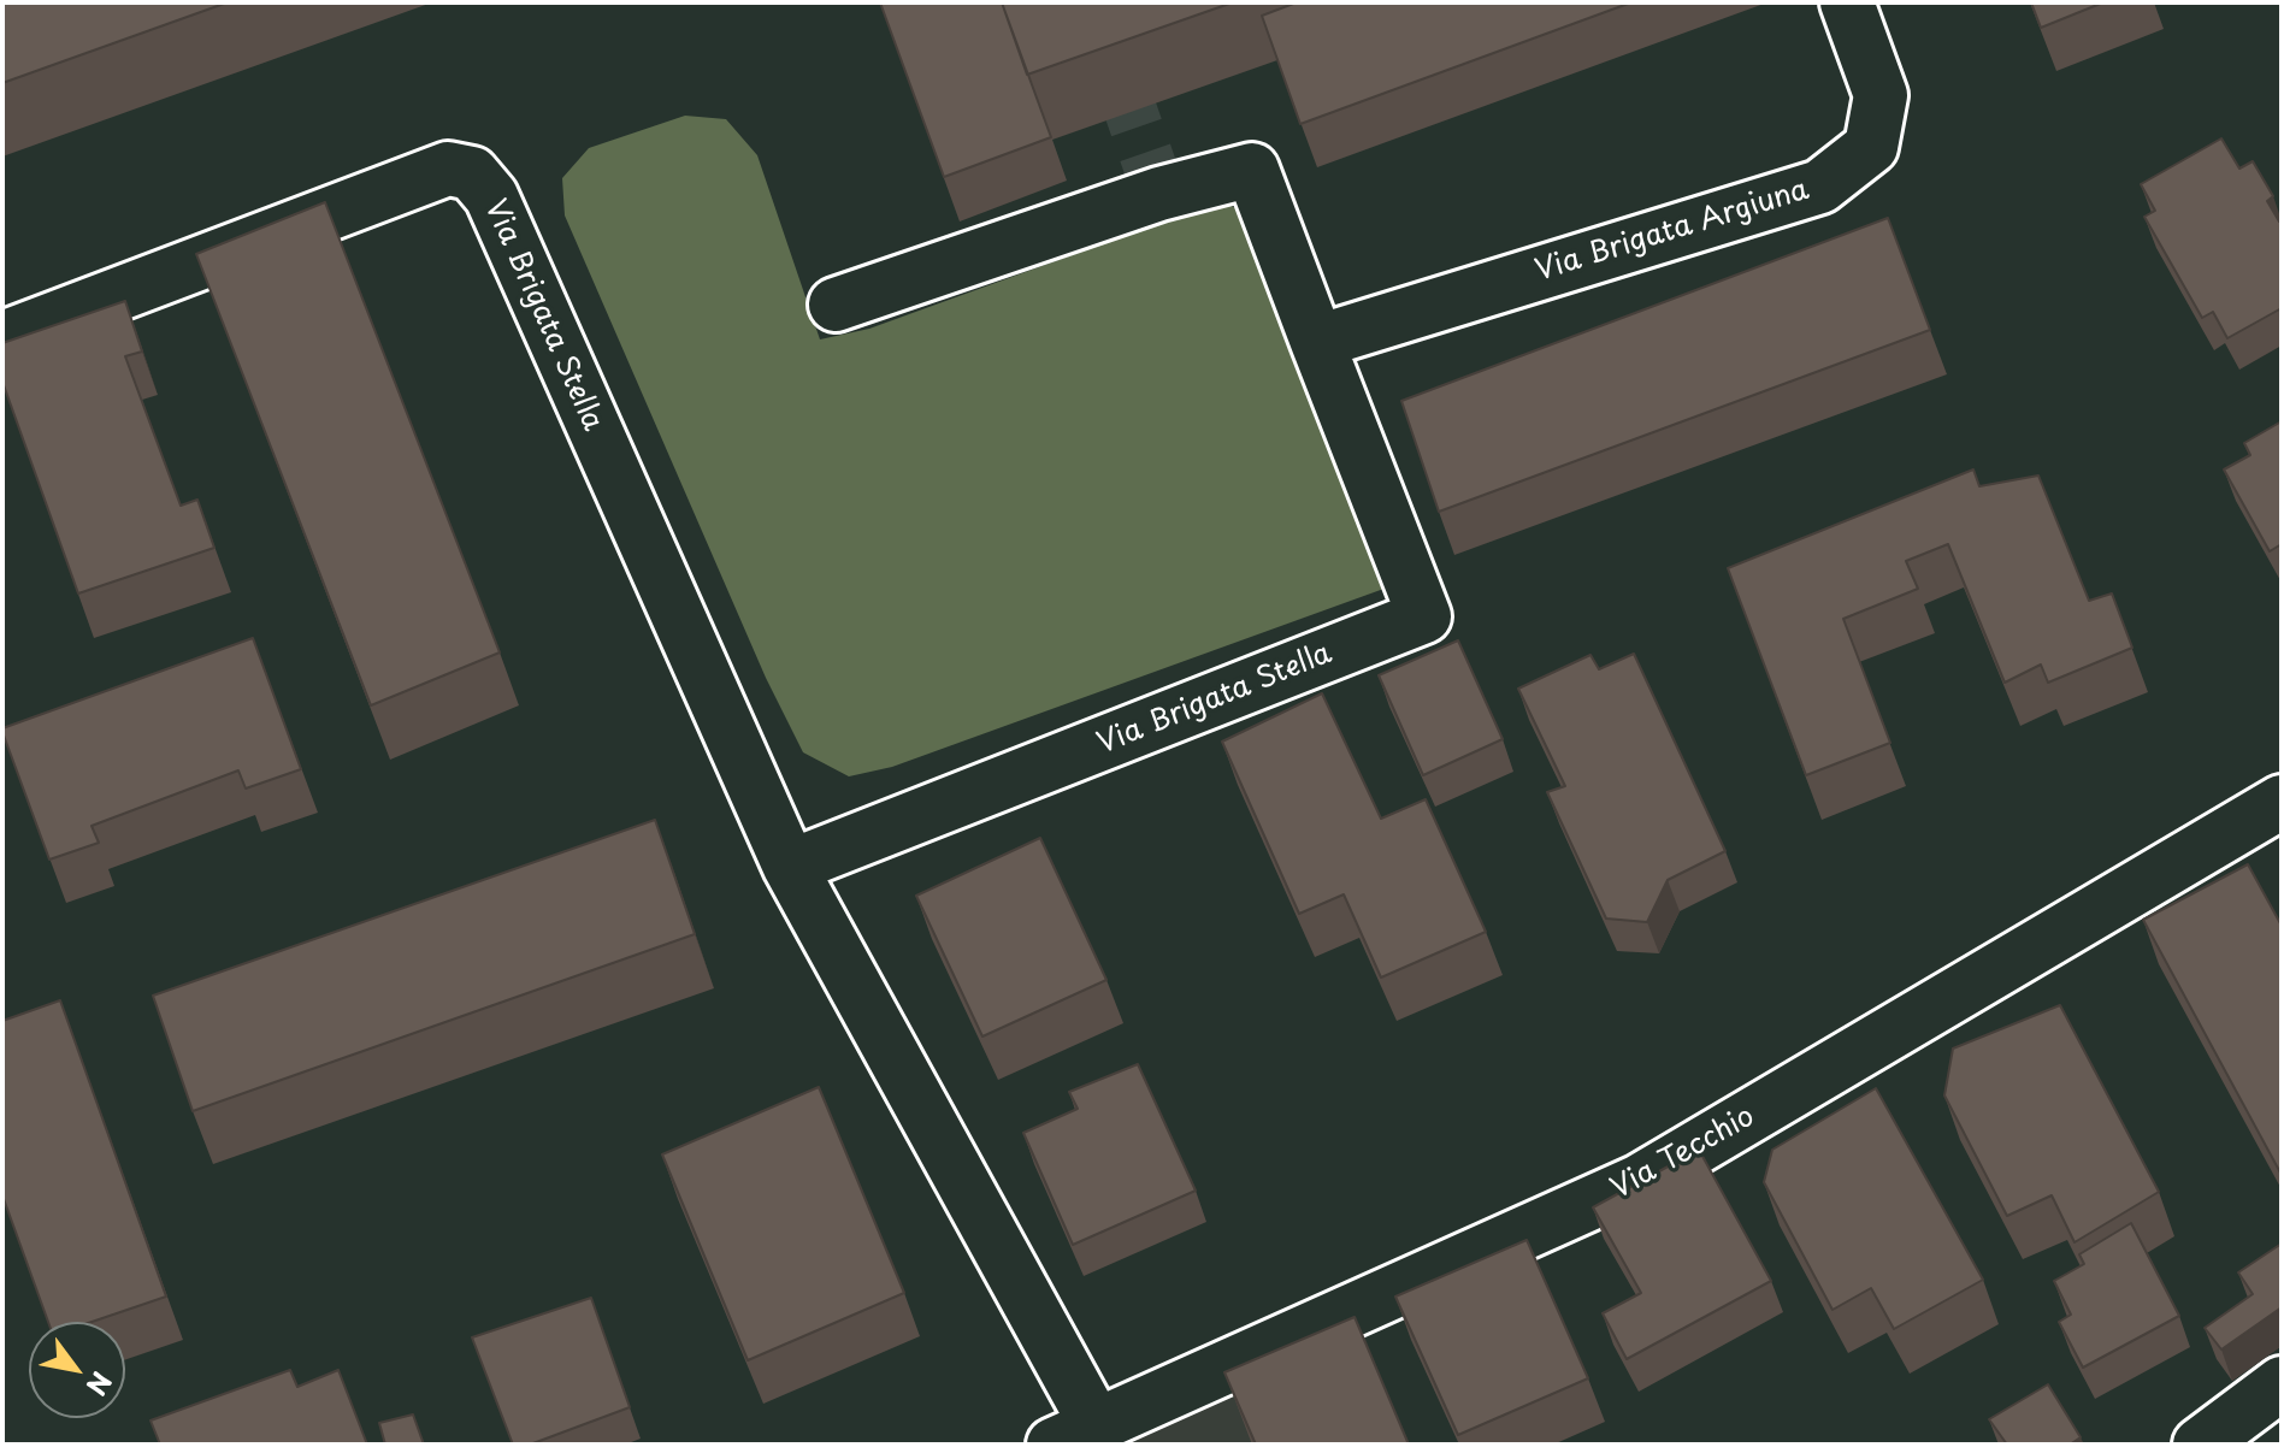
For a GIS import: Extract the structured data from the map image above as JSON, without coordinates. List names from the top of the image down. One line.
{"streets":{"street":["Via Brigata Argiuna","Via Brigata Stella","Via Tecchio"]},"crossings":[["Via Brigata Argiuna","Via Brigata Stella"],["Via Brigata Stella","Via Tecchio"]],"north":"bottom right"}
